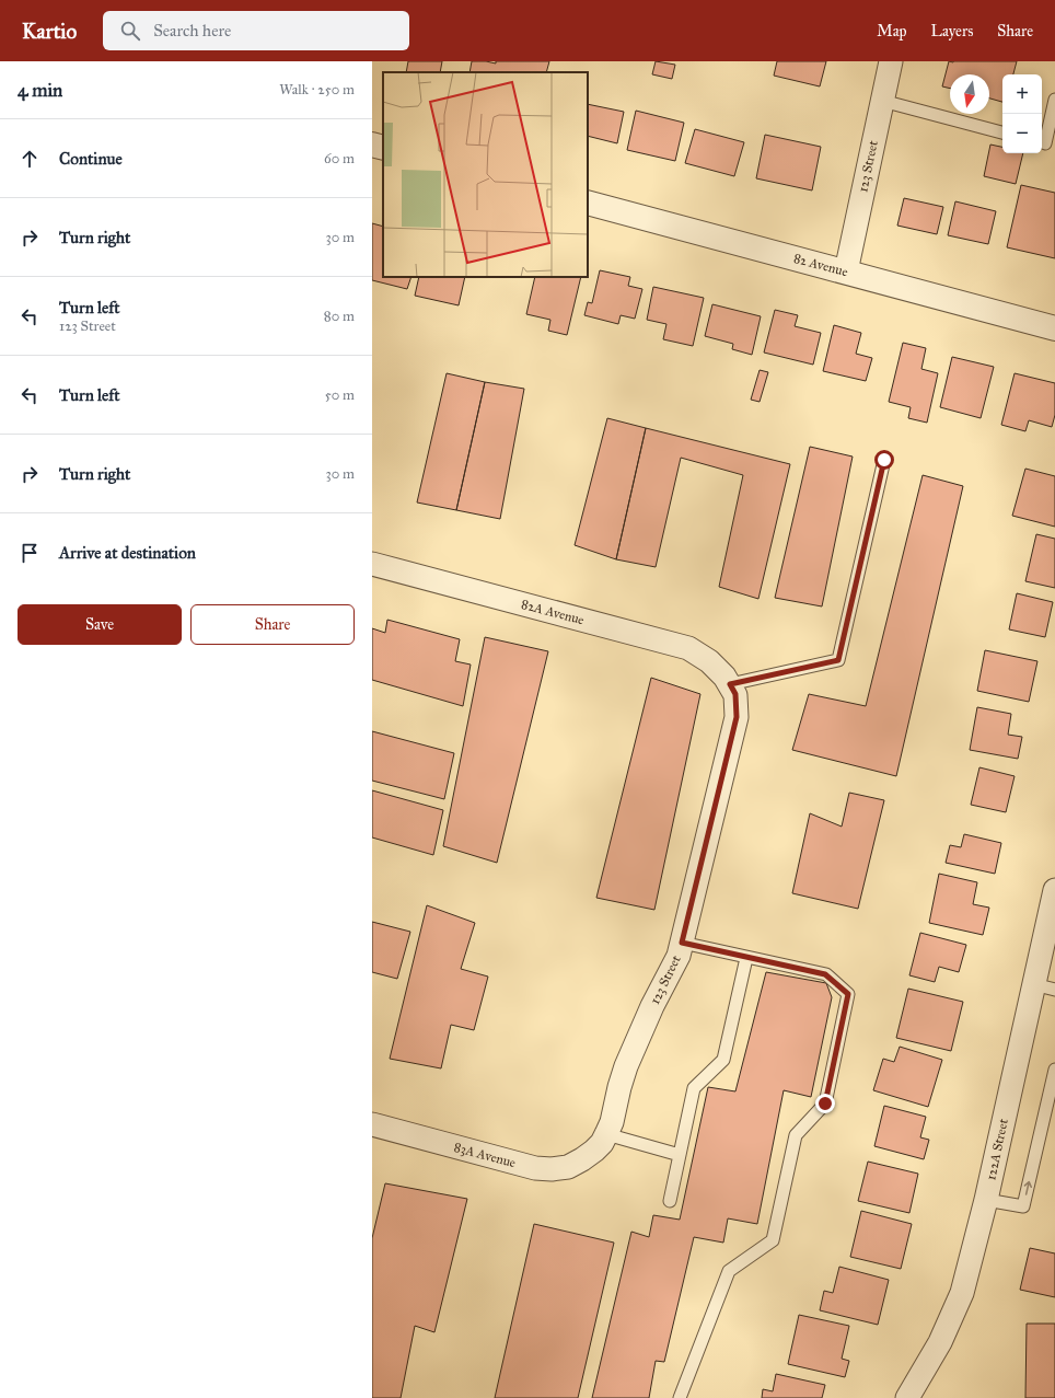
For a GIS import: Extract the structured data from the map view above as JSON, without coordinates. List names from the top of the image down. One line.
{"streets":{"street":["123 Street","82 Avenue","82A Avenue","122A Street","83A Avenue"]},"crossings":[["123 Street","82 Avenue"],["123 Street","82A Avenue"],["123 Street","83A Avenue"]],"north":"bottom","page":{"header":"Kartio","search":"Search here","nav":["Map","Layers","Share"],"heading":["4 min","Walk · 250 m"],"map_buttons":["+","−"],"list":[["Continue","60 m"],["Turn right","30 m"],["Turn left","123 Street","80 m"],["Turn left","50 m"],["Turn right","30 m"],"Arrive at destination"],"buttons":["Save","Share"]}}
